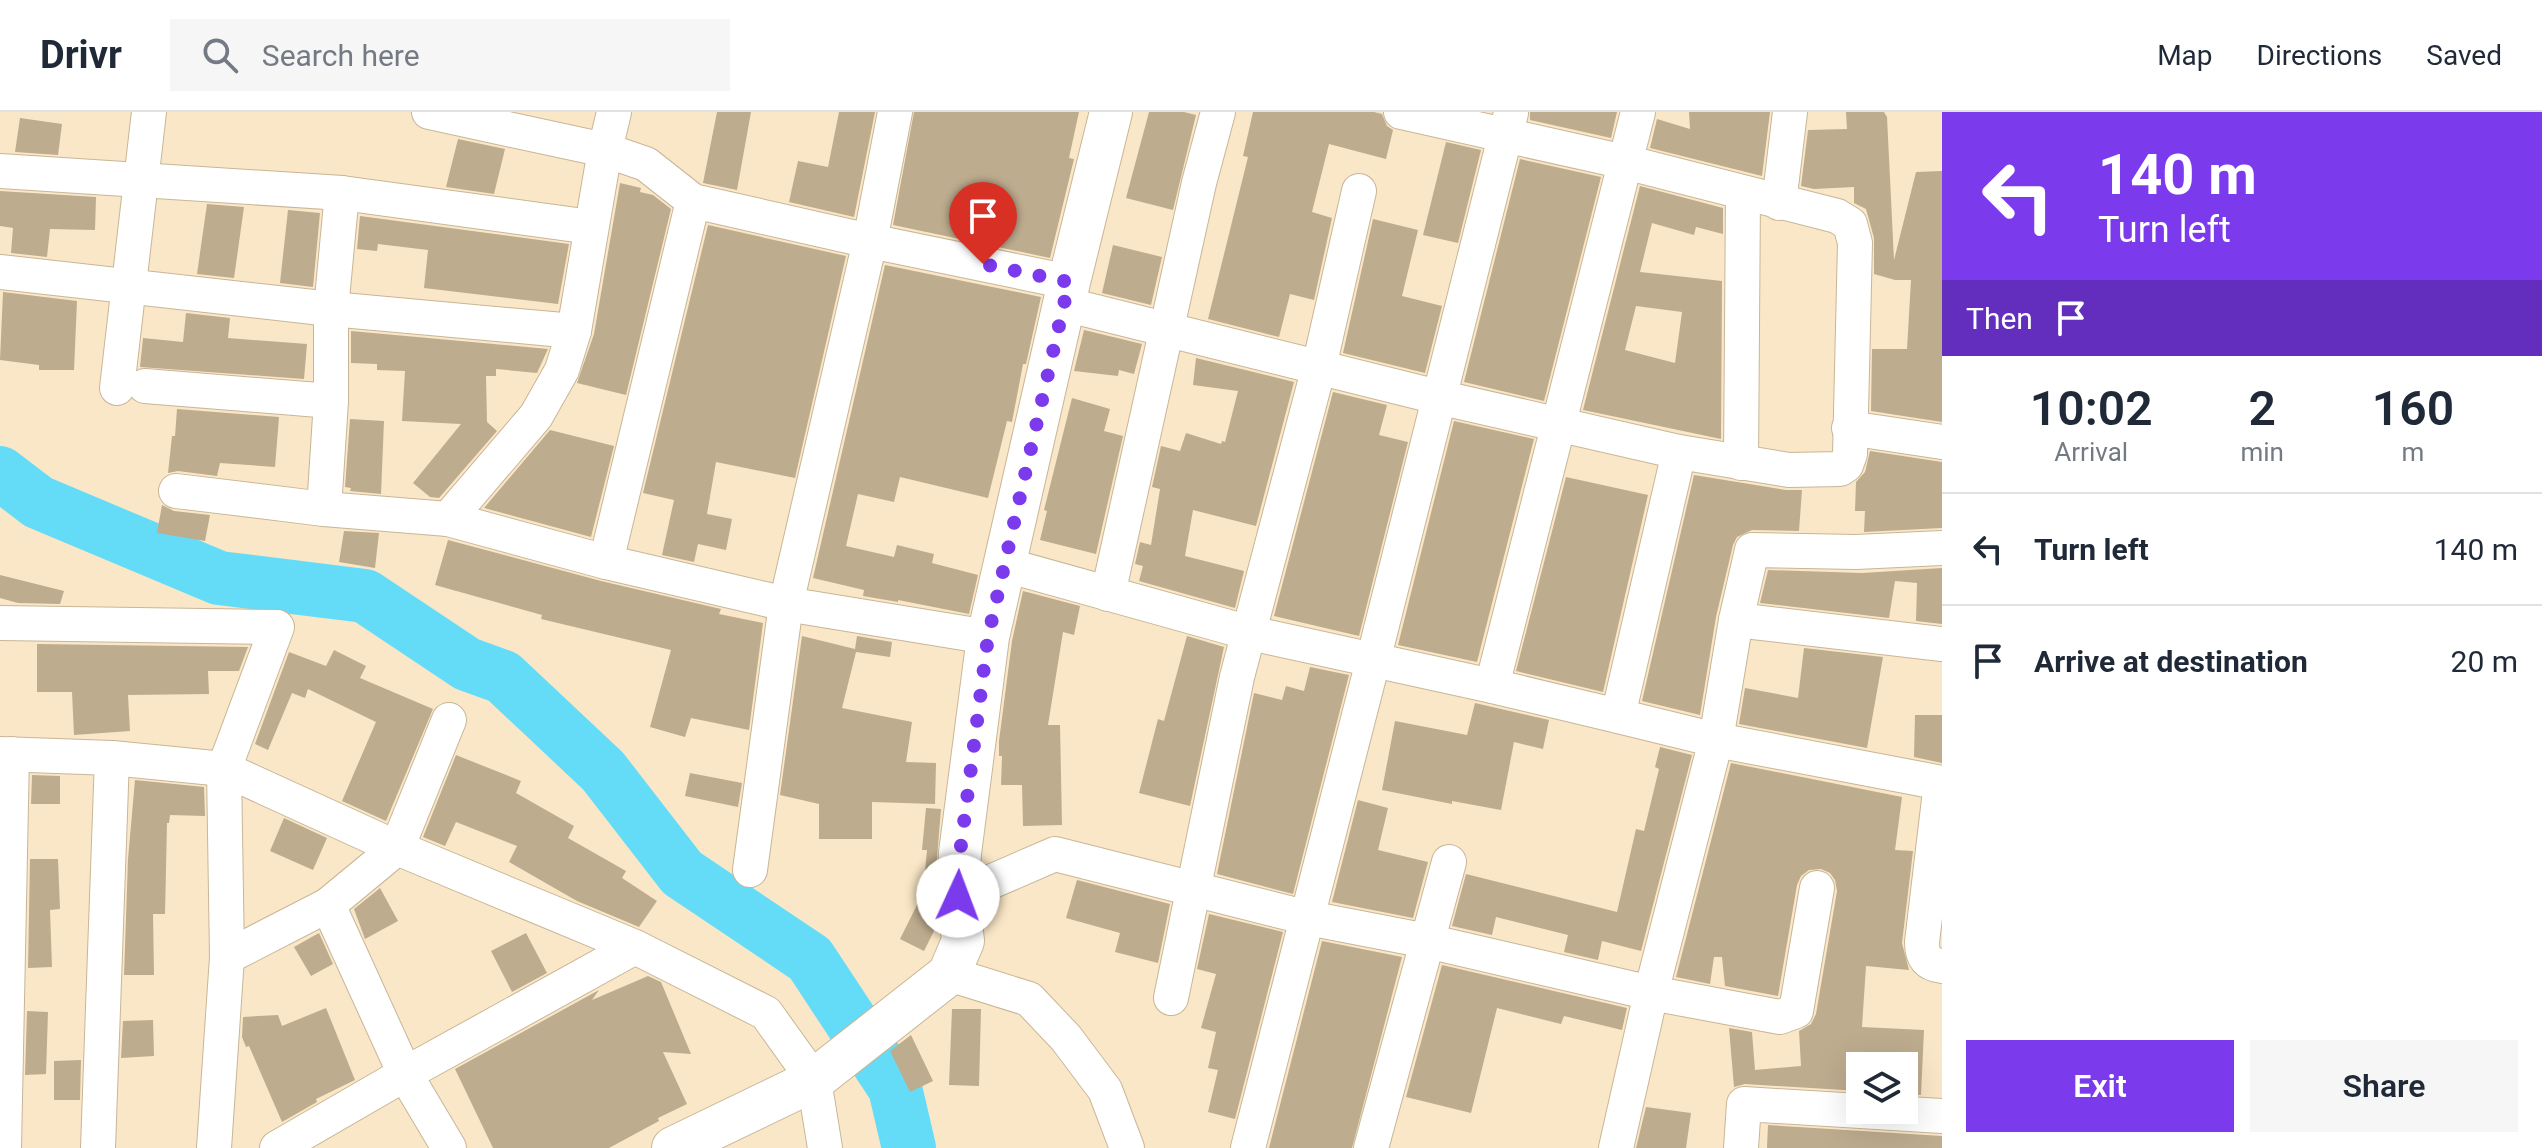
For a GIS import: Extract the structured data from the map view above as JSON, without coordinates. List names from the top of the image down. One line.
{"page":{"header":"Drivr","search":"Search here","nav":["Map","Directions","Saved"],"turn":["140 m","Turn left"],"then":"Then","eta":["10:02","Arrival","2","min","160","m"],"list":[{"name":"Turn left","value":"140 m"},{"name":"Arrive at destination","value":"20 m"}],"buttons":["Exit","Share"]}}
